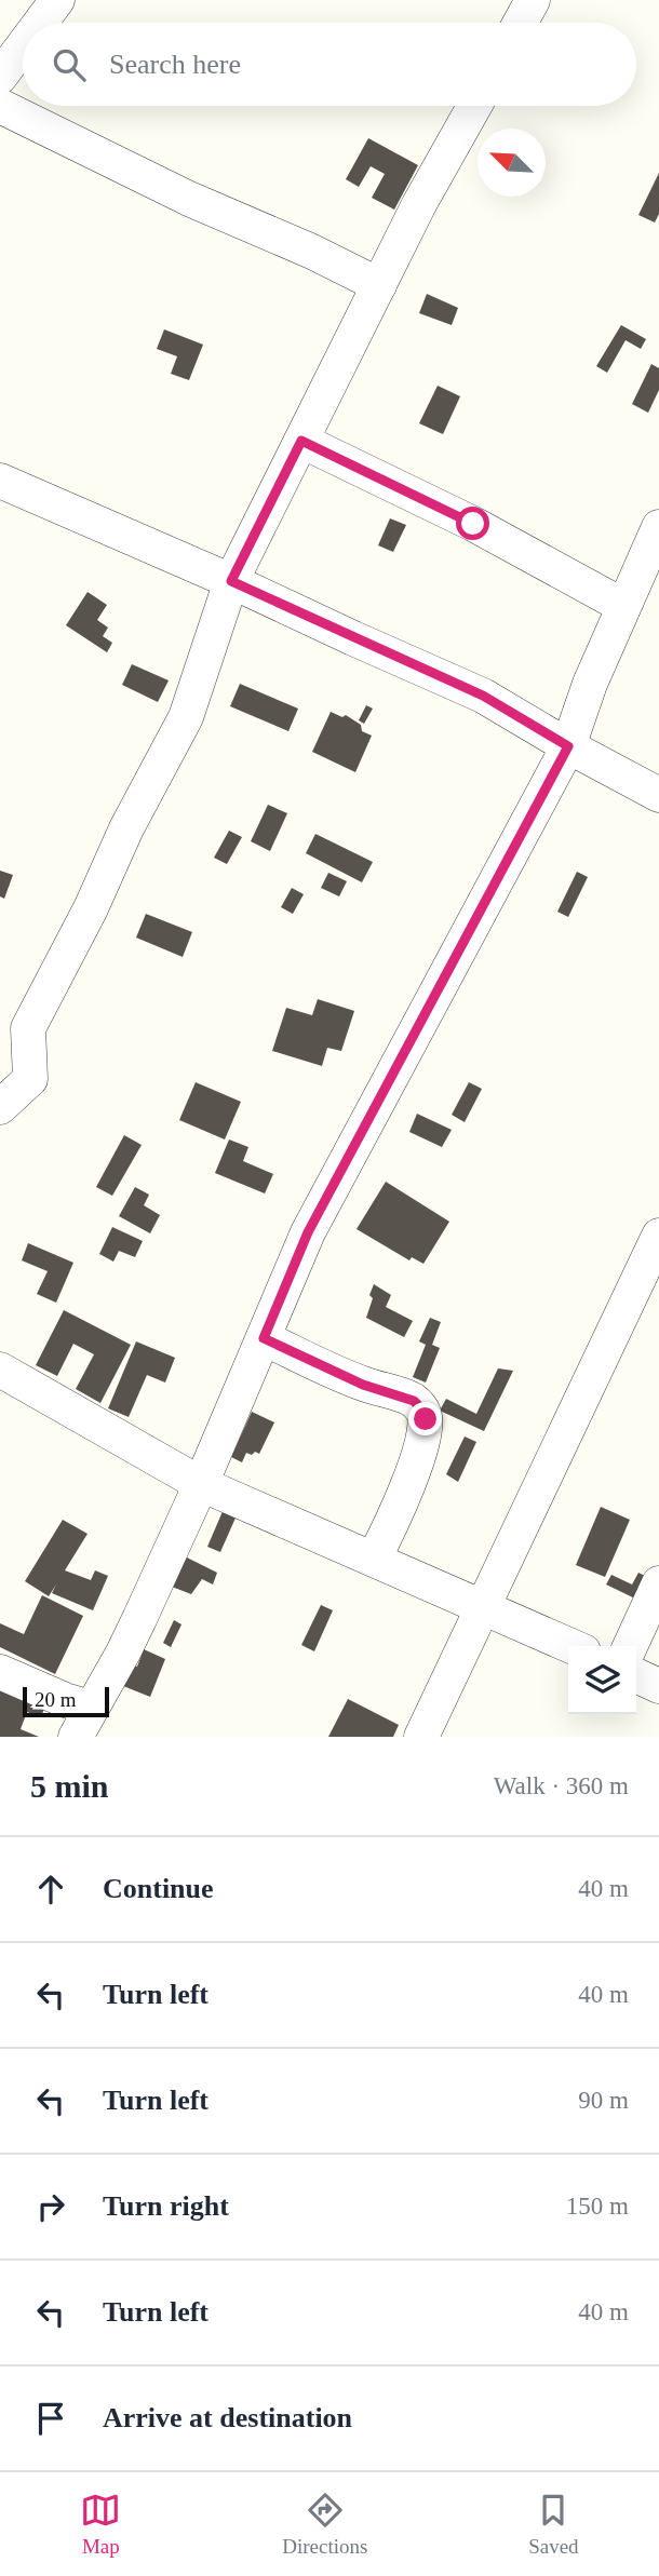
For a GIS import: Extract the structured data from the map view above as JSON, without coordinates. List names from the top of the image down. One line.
{"scale_bar":"20 m","north":"top left","page":{"search":"Search here","scale":"20 m","heading":["5 min","Walk · 360 m"],"list":[["Continue","40 m"],["Turn left","40 m"],["Turn left","90 m"],["Turn right","150 m"],["Turn left","40 m"],"Arrive at destination"],"nav":["Map","Directions","Saved"]}}
